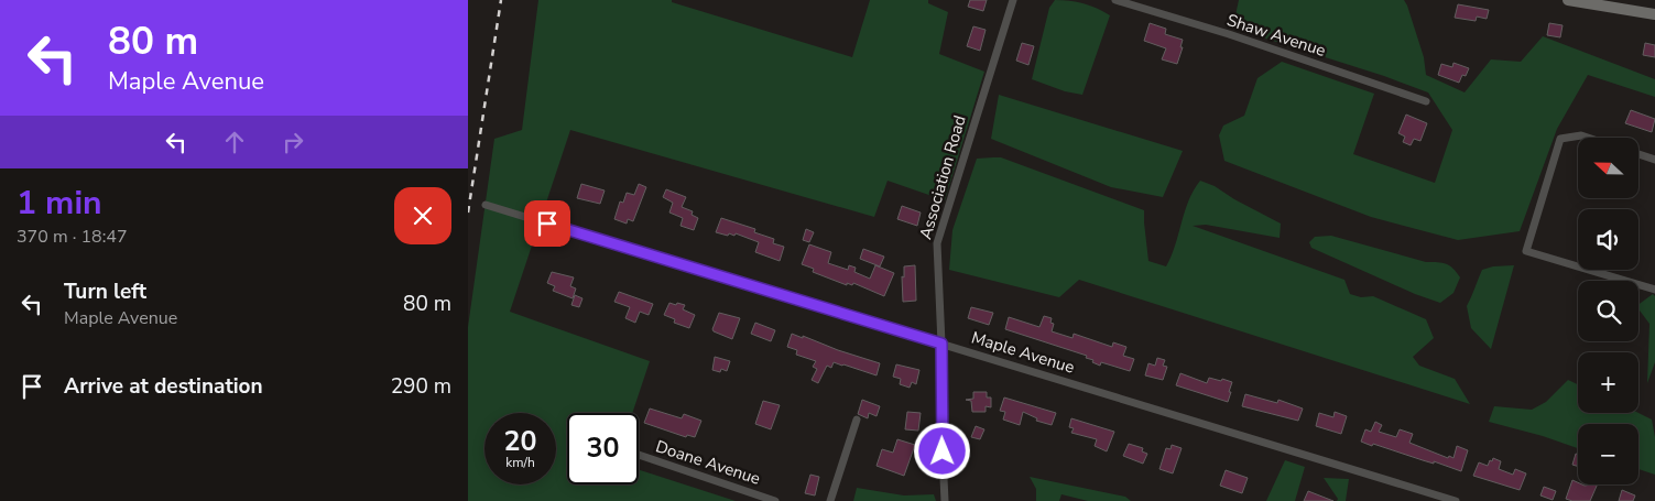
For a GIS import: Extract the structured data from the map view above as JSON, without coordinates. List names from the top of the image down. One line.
{"streets":{"street":["Shaw Avenue","Association Road","Maple Avenue","Doane Avenue"]},"crossings":[["Association Road","Maple Avenue"]],"north":"left","page":{"turn":["80 m","Maple Avenue"],"map_buttons":["+","−"],"heading":["1 min","370 m · 18:47"],"list":[{"name":"Turn left","note":"Maple Avenue","value":"80 m"},{"name":"Arrive at destination","value":"290 m"}],"speed":"20 km/h","limit":"30"}}
